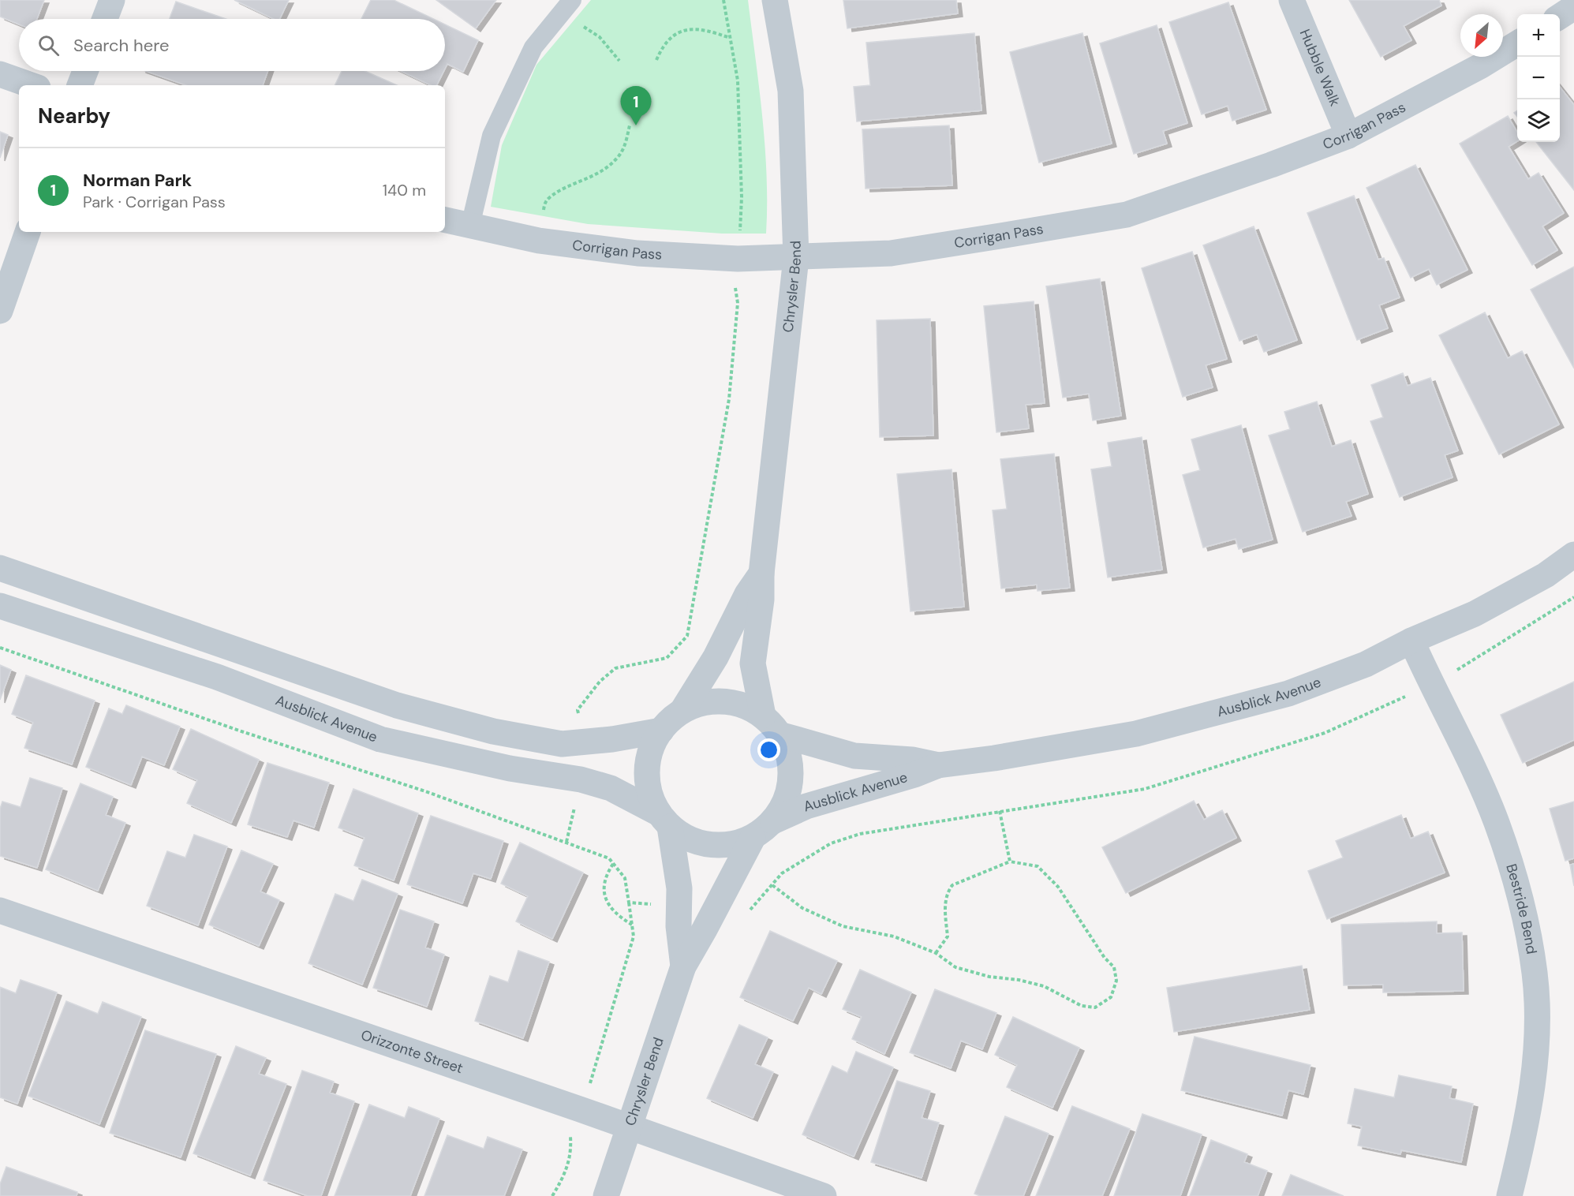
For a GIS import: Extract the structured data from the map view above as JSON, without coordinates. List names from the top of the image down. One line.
{"streets":{"street":["Hubble Walk","Corrigan Pass","Chrysler Bend","Ausblick Avenue","Bestride Bend","Orizzonte Street"]},"crossings":[["Hubble Walk","Corrigan Pass"],["Corrigan Pass","Chrysler Bend"],["Chrysler Bend","Ausblick Avenue"],["Chrysler Bend","Orizzonte Street"],["Ausblick Avenue","Bestride Bend"]],"north":"bottom left","page":{"map_buttons":["+","−"],"search":"Search here","heading":"Nearby","pins":"1","list":[{"mark":"1","name":"Norman Park","note":"Park · Corrigan Pass","value":"140 m"}]}}
